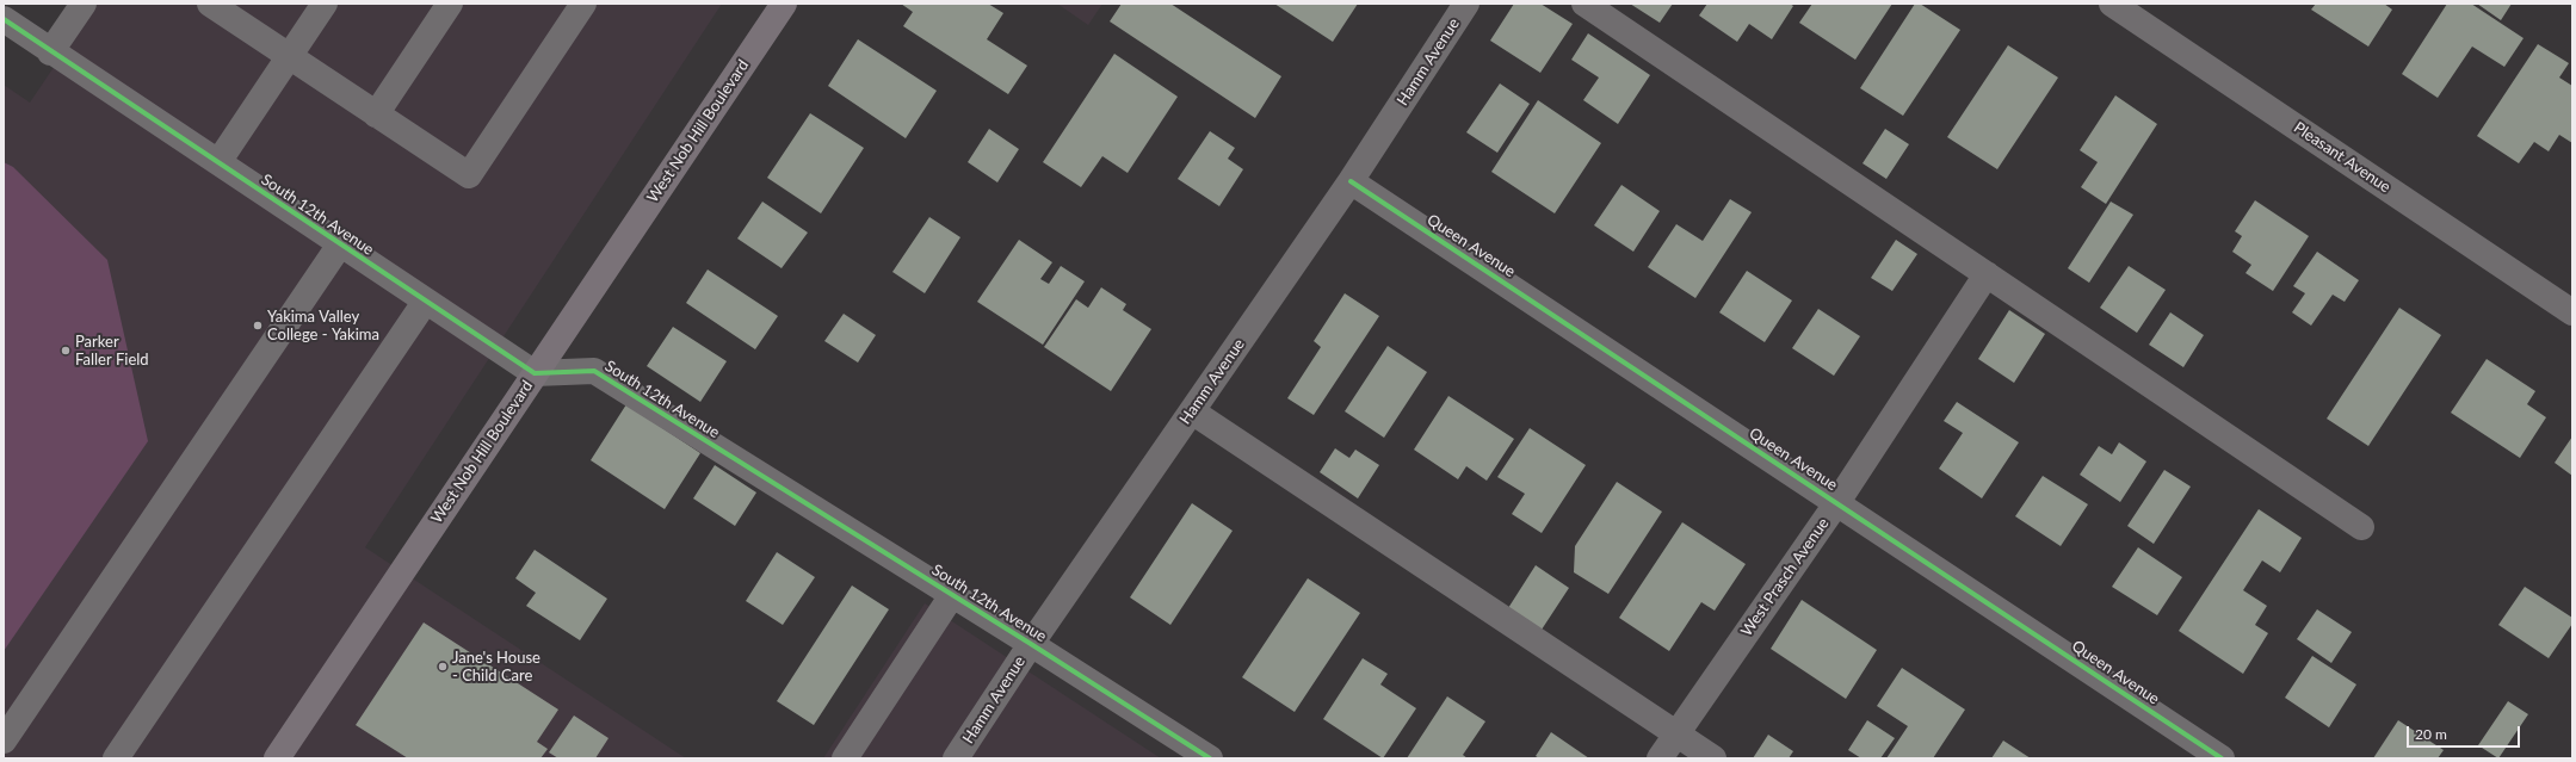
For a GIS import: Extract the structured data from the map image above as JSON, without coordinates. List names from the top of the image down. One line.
{"streets":{"main road":["West Nob Hill Boulevard"],"street":["Hamm Avenue","Pleasant Avenue","South 12th Avenue","Queen Avenue","West Prasch Avenue"]},"crossings":[["Hamm Avenue","South 12th Avenue"],["Hamm Avenue","Queen Avenue"],["West Nob Hill Boulevard","South 12th Avenue"],["Queen Avenue","West Prasch Avenue"]],"places":["Yakima Valley College - Yakima","Parker Faller Field","Jane's House - Child Care"],"scale_bar":"20 m"}
